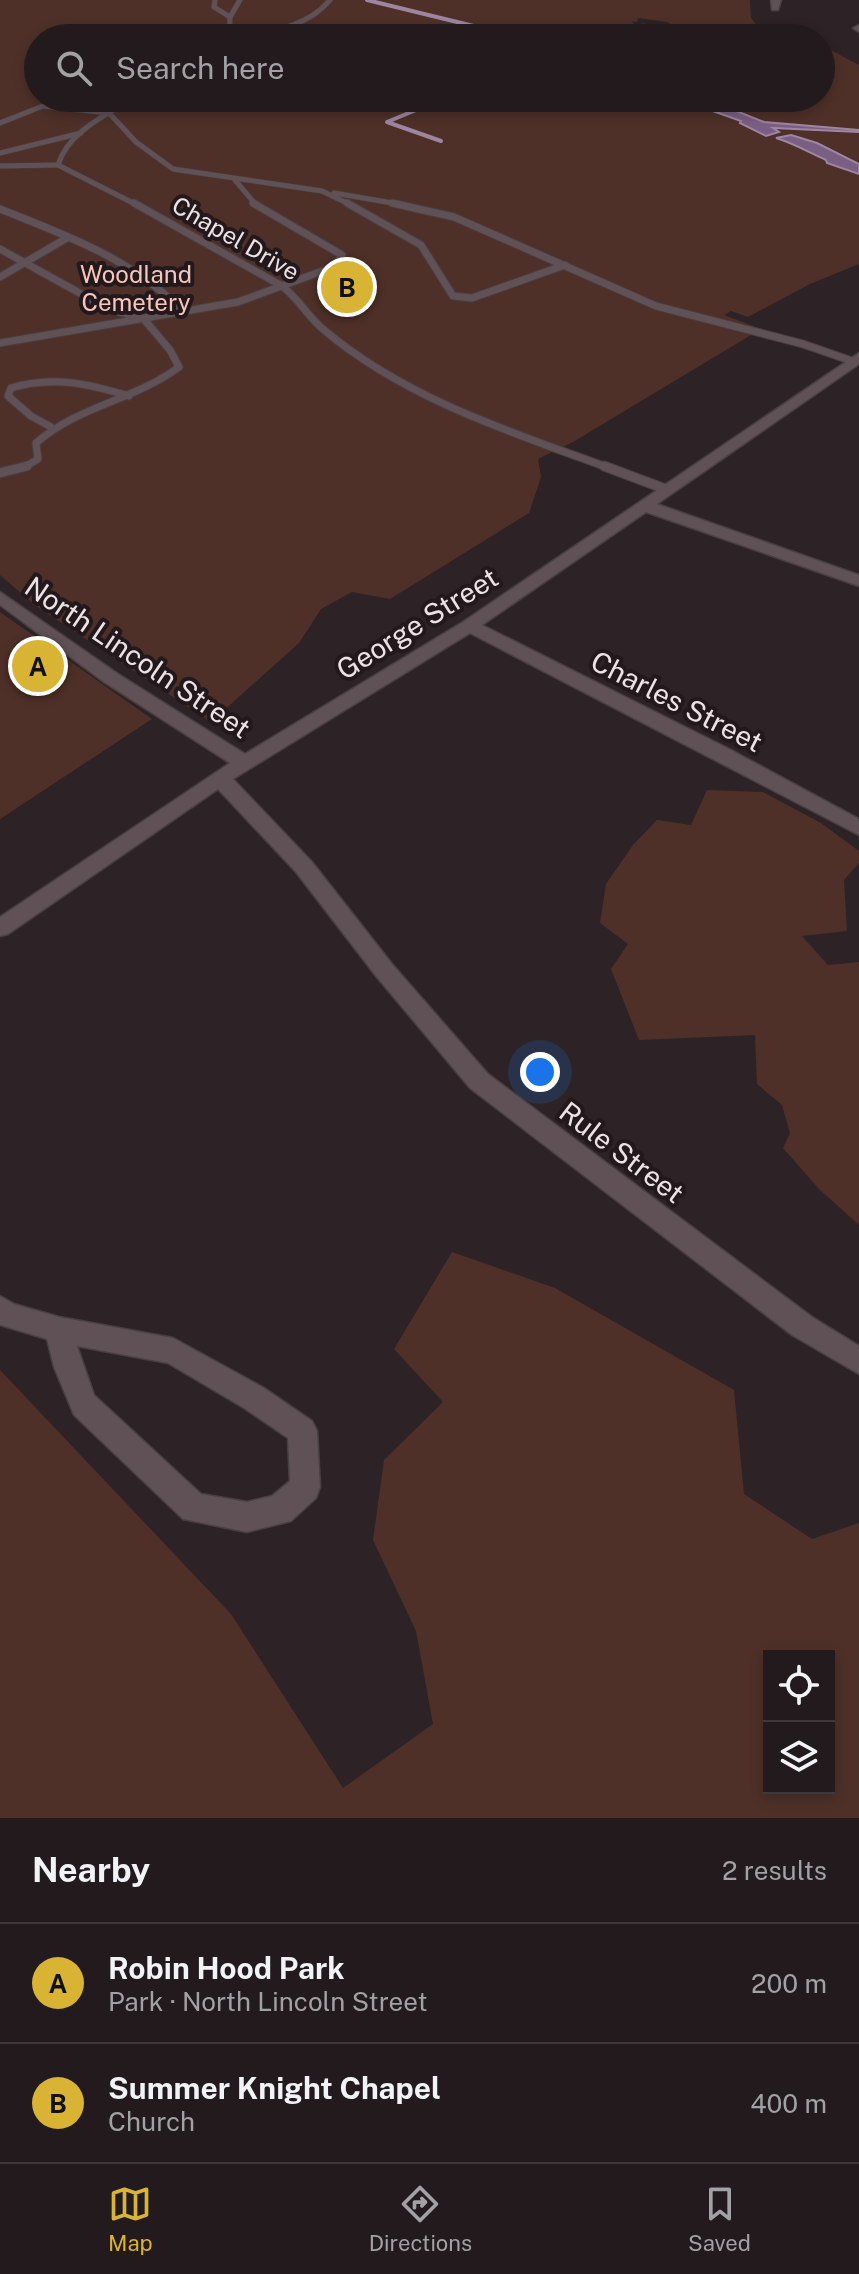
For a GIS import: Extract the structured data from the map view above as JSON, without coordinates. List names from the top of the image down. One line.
{"streets":{"street":["George Street","North Lincoln Street","Charles Street","Rule Street"],"lane":["Chapel Drive"]},"crossings":[["Chapel Drive","George Street"],["George Street","North Lincoln Street"],["George Street","Charles Street"],["George Street","Rule Street"]],"parks":["Woodland Cemetery"],"page":{"search":"Search here","pins":["B","A"],"heading":["Nearby","2 results"],"list":[{"mark":"A","name":"Robin Hood Park","note":"Park · North Lincoln Street","value":"200 m"},{"mark":"B","name":"Summer Knight Chapel","note":"Church","value":"400 m"}],"nav":["Map","Directions","Saved"]}}
